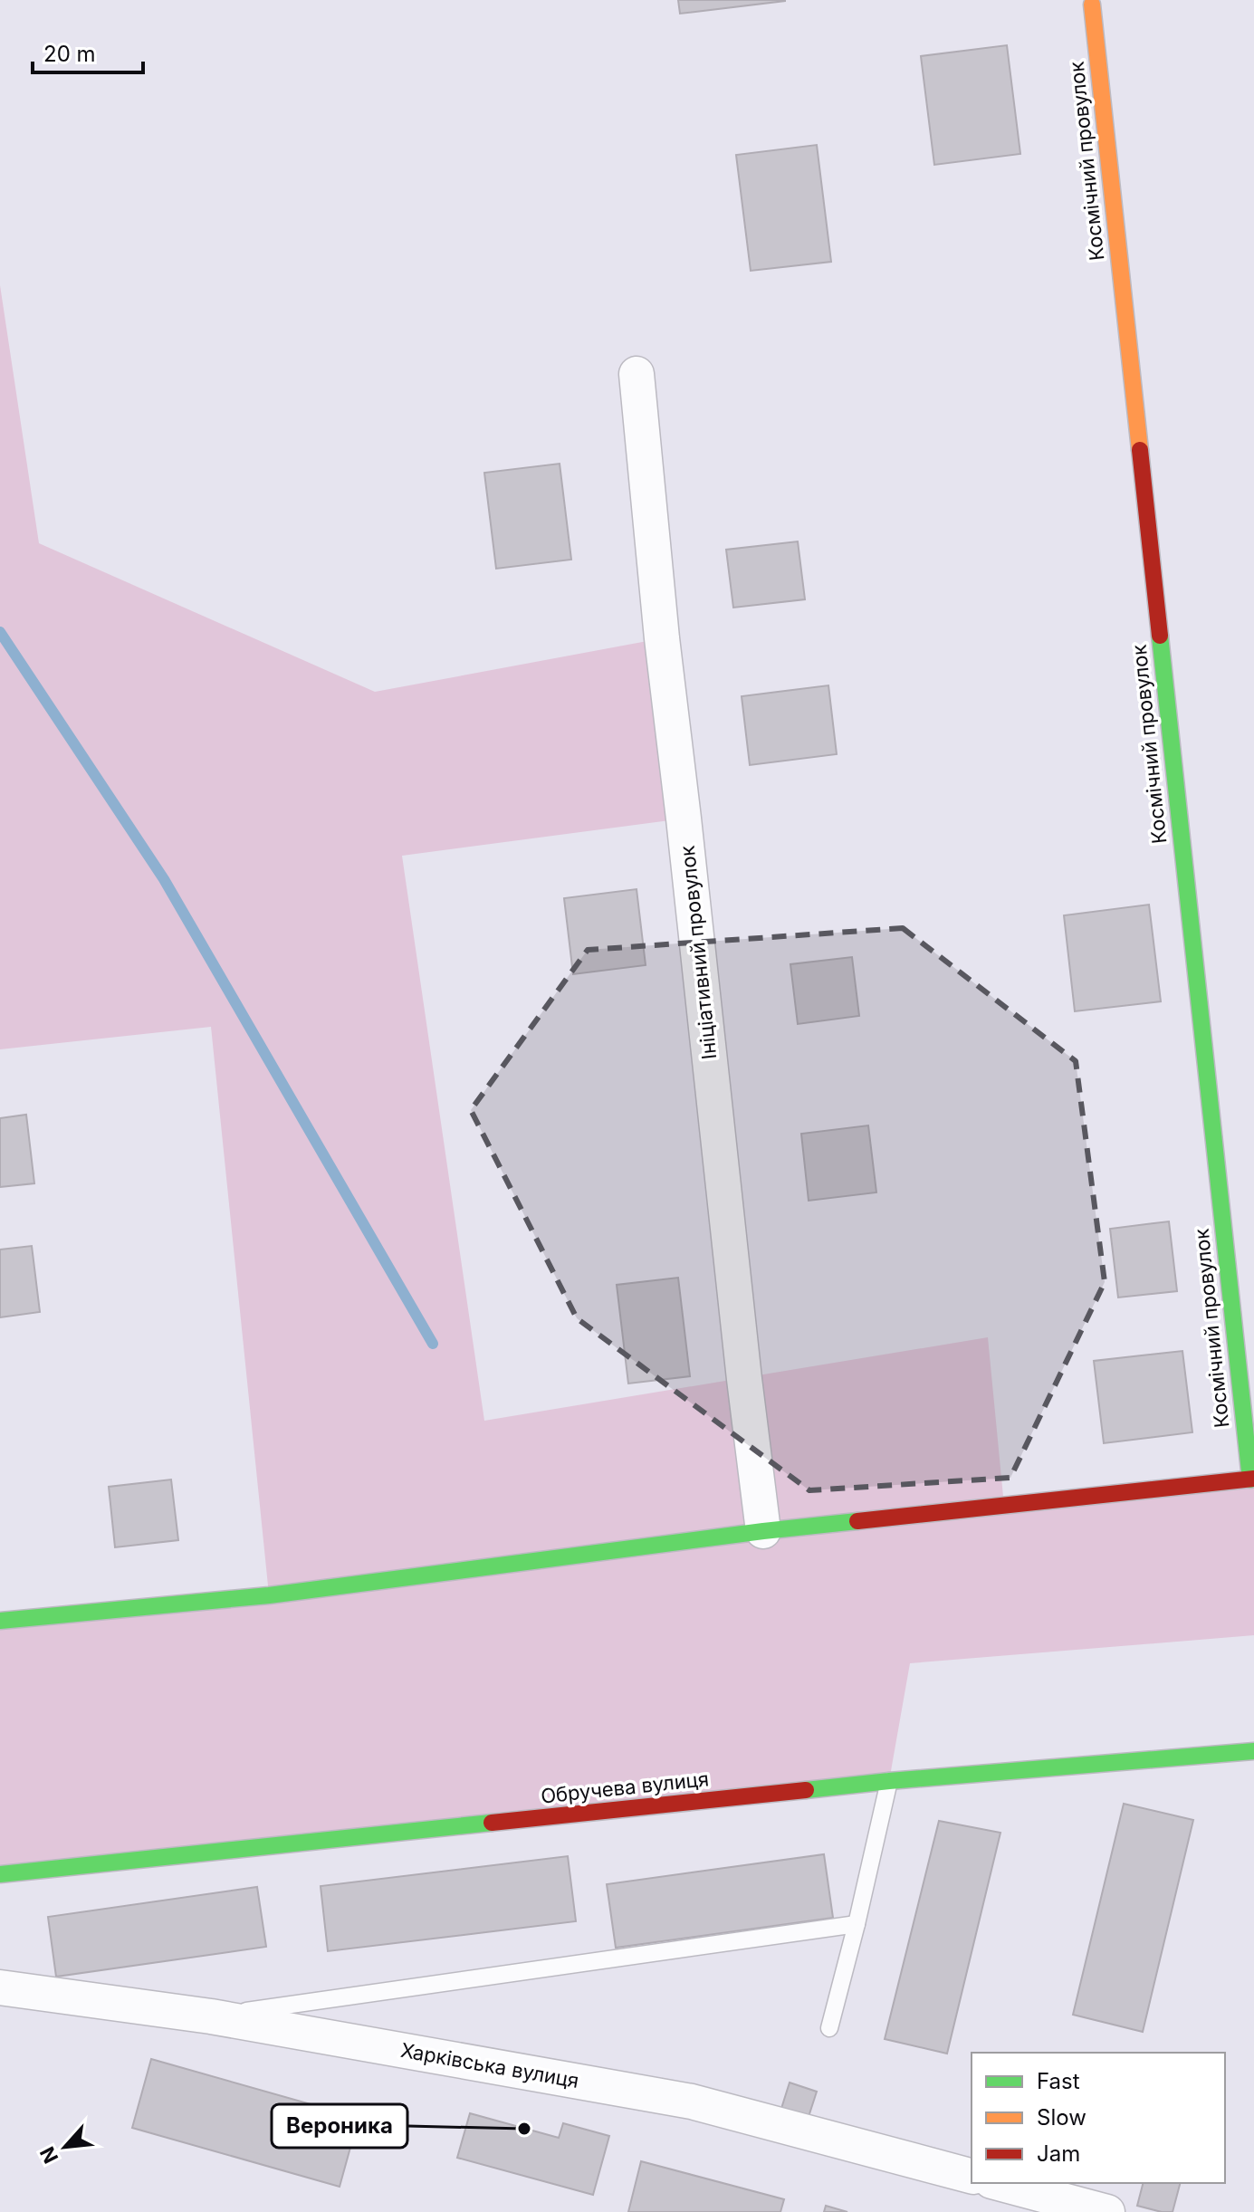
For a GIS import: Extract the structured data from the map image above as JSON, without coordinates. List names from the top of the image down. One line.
{"streets":{"street":["Космічний провулок","Ініціативний провулок","Обручева вулиця","Харківська вулиця"]},"places":["Вероника"],"legend":["Fast","Slow","Jam"],"scale_bar":"20 m","north":"bottom left"}
